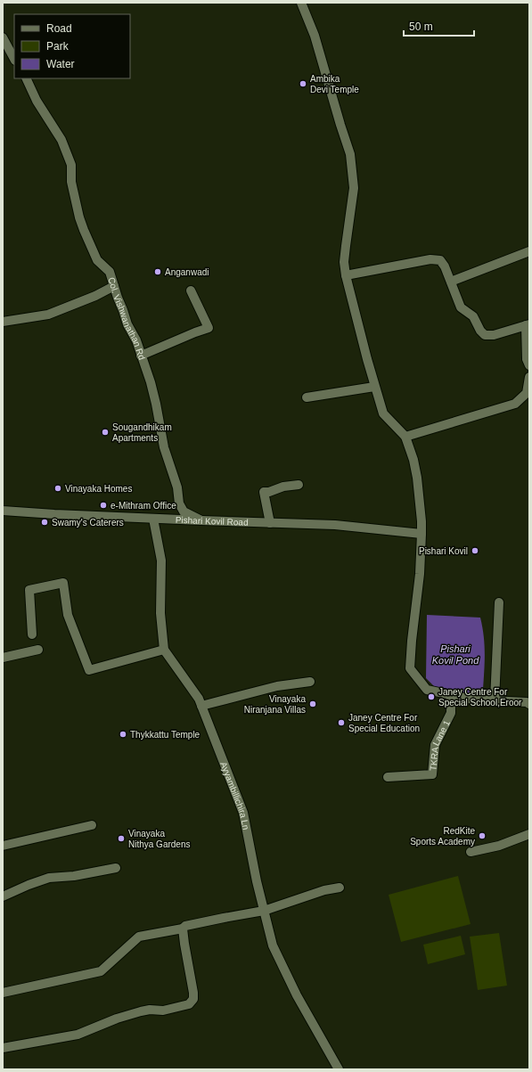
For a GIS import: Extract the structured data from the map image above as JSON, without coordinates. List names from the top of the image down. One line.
{"streets":{"street":["Col. Vishwanathan Rd","Pishari Kovil Road","TKRA Lane 1","Ayyambillichira Ln"]},"crossings":[["Col. Vishwanathan Rd","Pishari Kovil Road"],["Pishari Kovil Road","Ayyambillichira Ln"]],"water":["Pishari Kovil Pond"],"places":["Ambika Devi Temple","Anganwadi","Sougandhikam Apartments","Vinayaka Homes","e-Mithram Office","Swamy's Caterers","Pishari Kovil","Janey Centre For Special School,Eroor","Vinayaka Niranjana Villas","Janey Centre For Special Education","Thykkattu Temple","RedKite Sports Academy","Vinayaka Nithya Gardens"],"legend":["Road","Park","Water"],"scale_bar":"50 m"}
